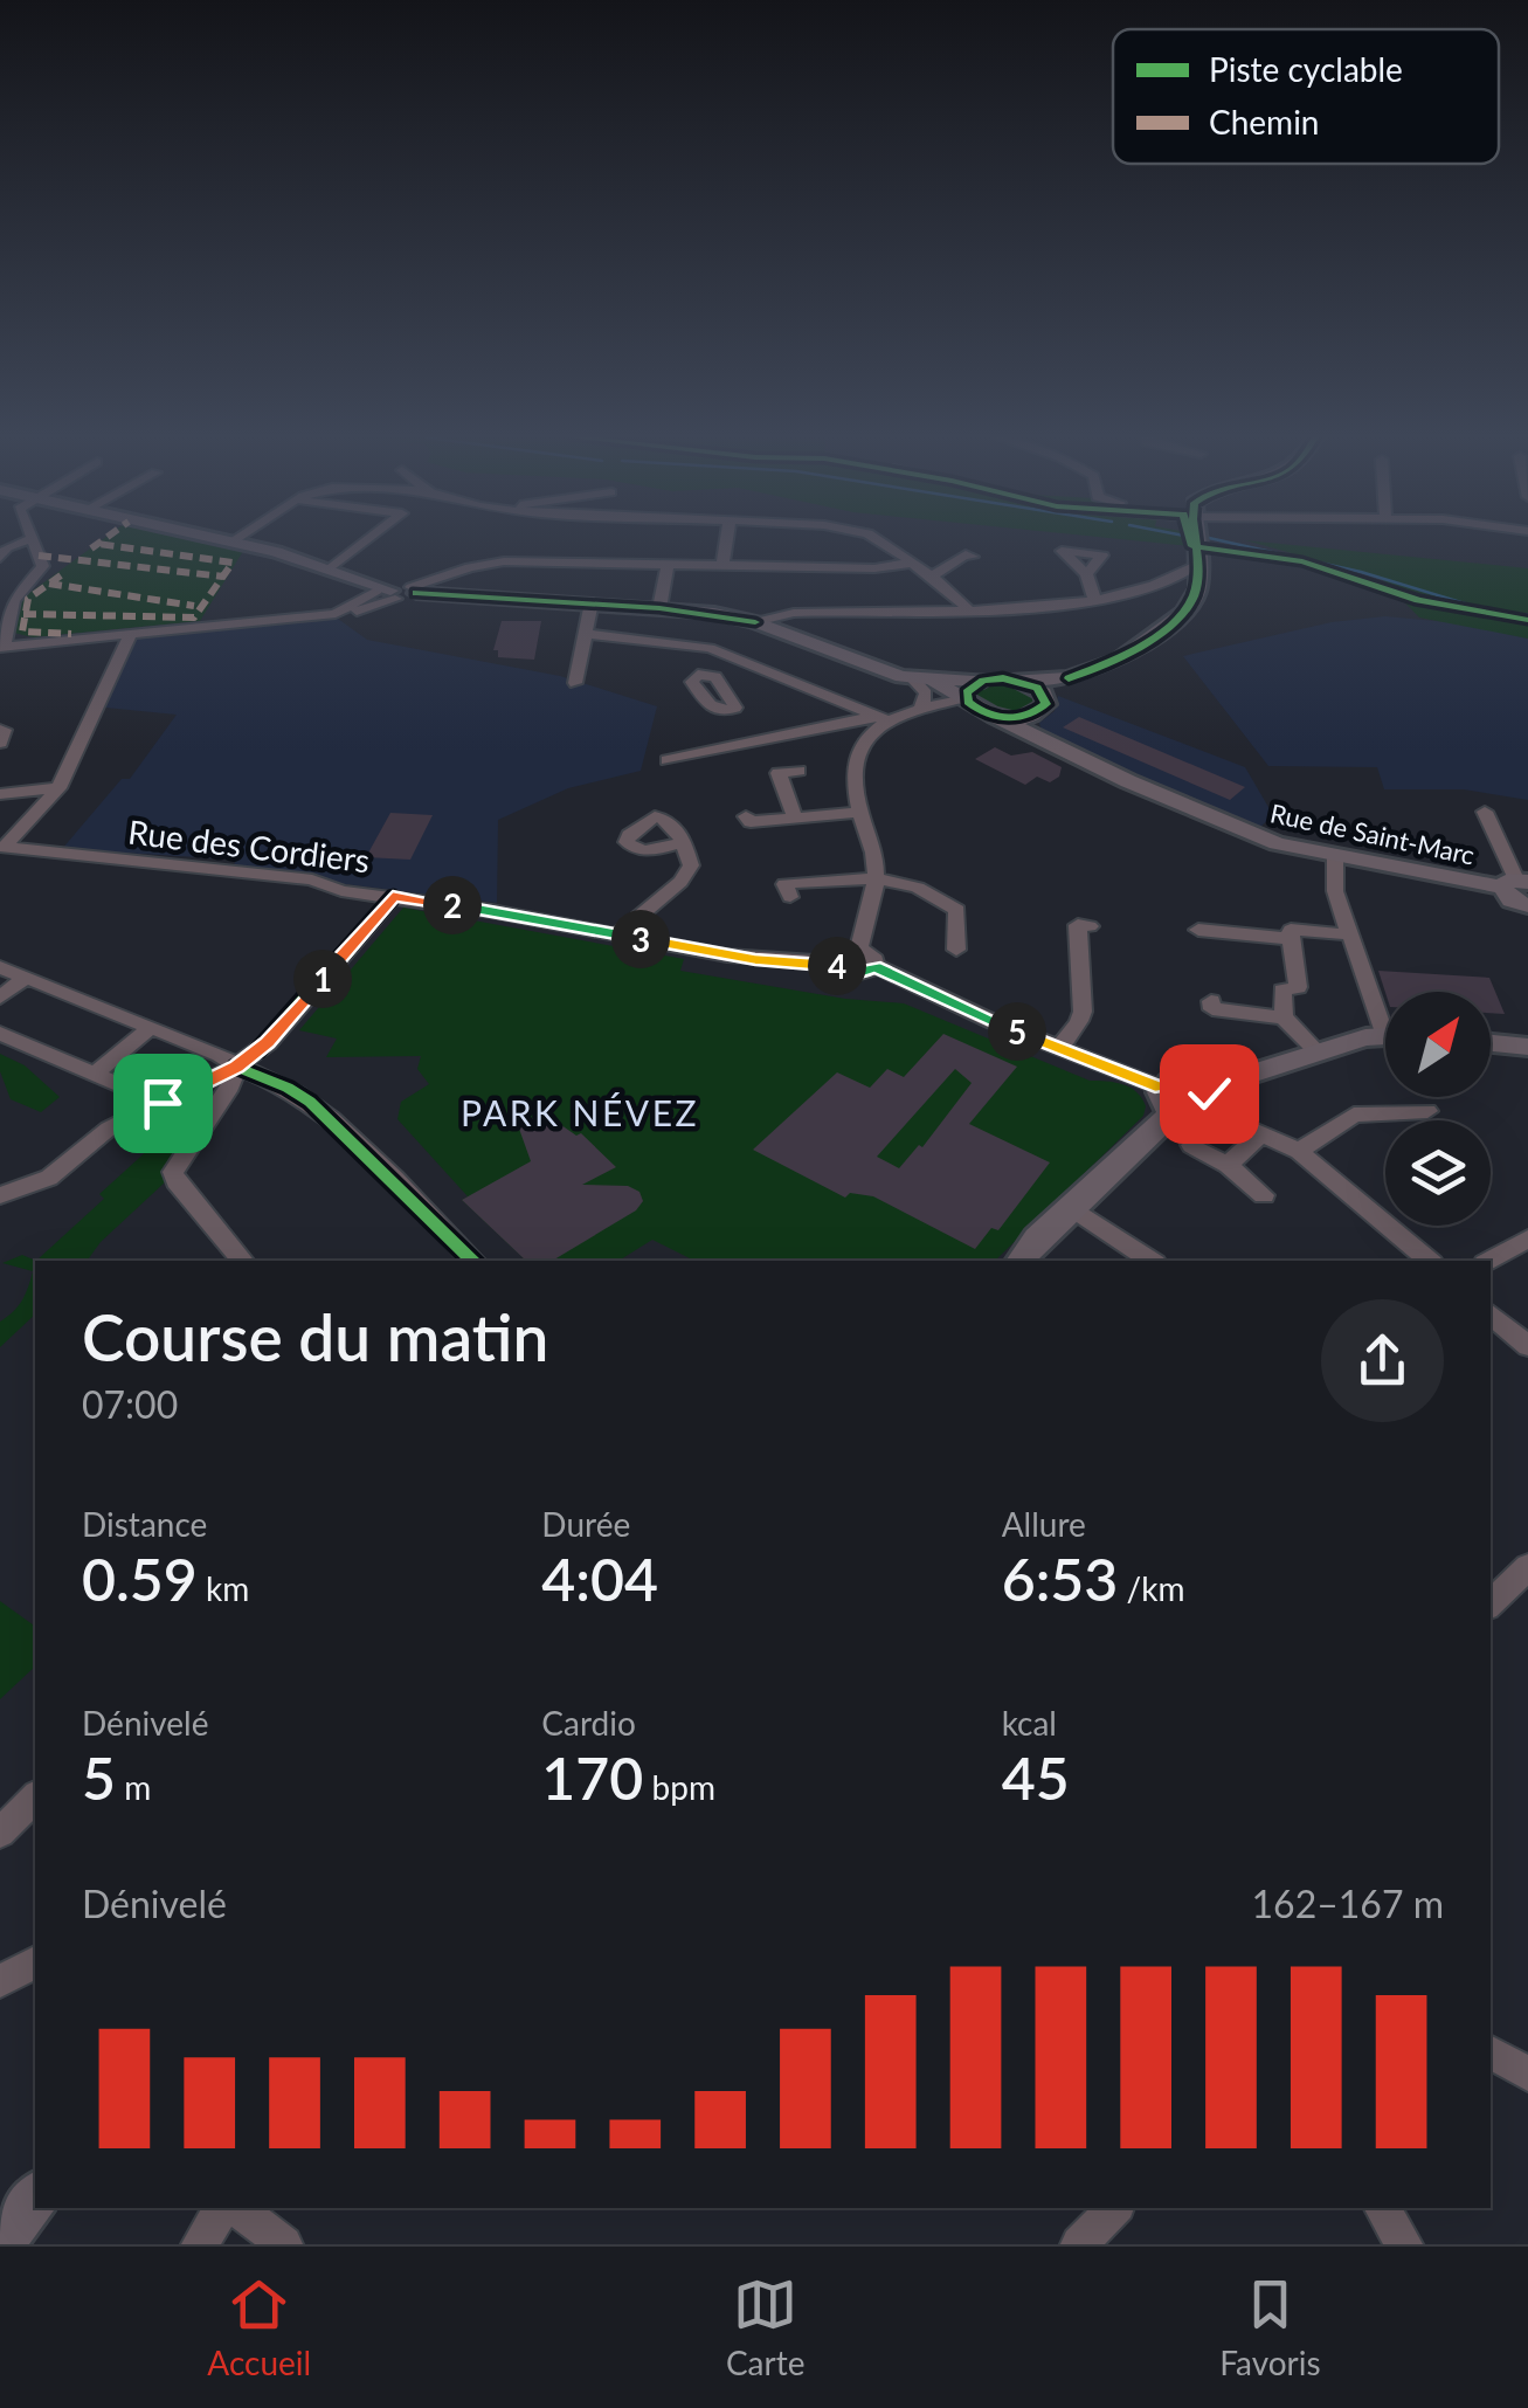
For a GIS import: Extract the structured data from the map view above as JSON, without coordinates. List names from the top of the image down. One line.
{"streets":{"main road":["Rue de Saint-Marc"],"street":["Rue des Cordiers"]},"districts":["PARK NÉVEZ"],"legend":["Piste cyclable","Chemin"],"north":"top right","page":{"pins":["2","3","4","1","5"],"heading":["Course du matin","07:00"],"stats":[["Distance","0.59 km"],["Durée","4:04"],["Allure","6:53 /km"],["Dénivelé","5 m"],["Cardio","170 bpm"],["kcal","45"]],"chart":["Dénivelé","162–167 m"],"tabs":["Accueil","Carte","Favoris"]}}
